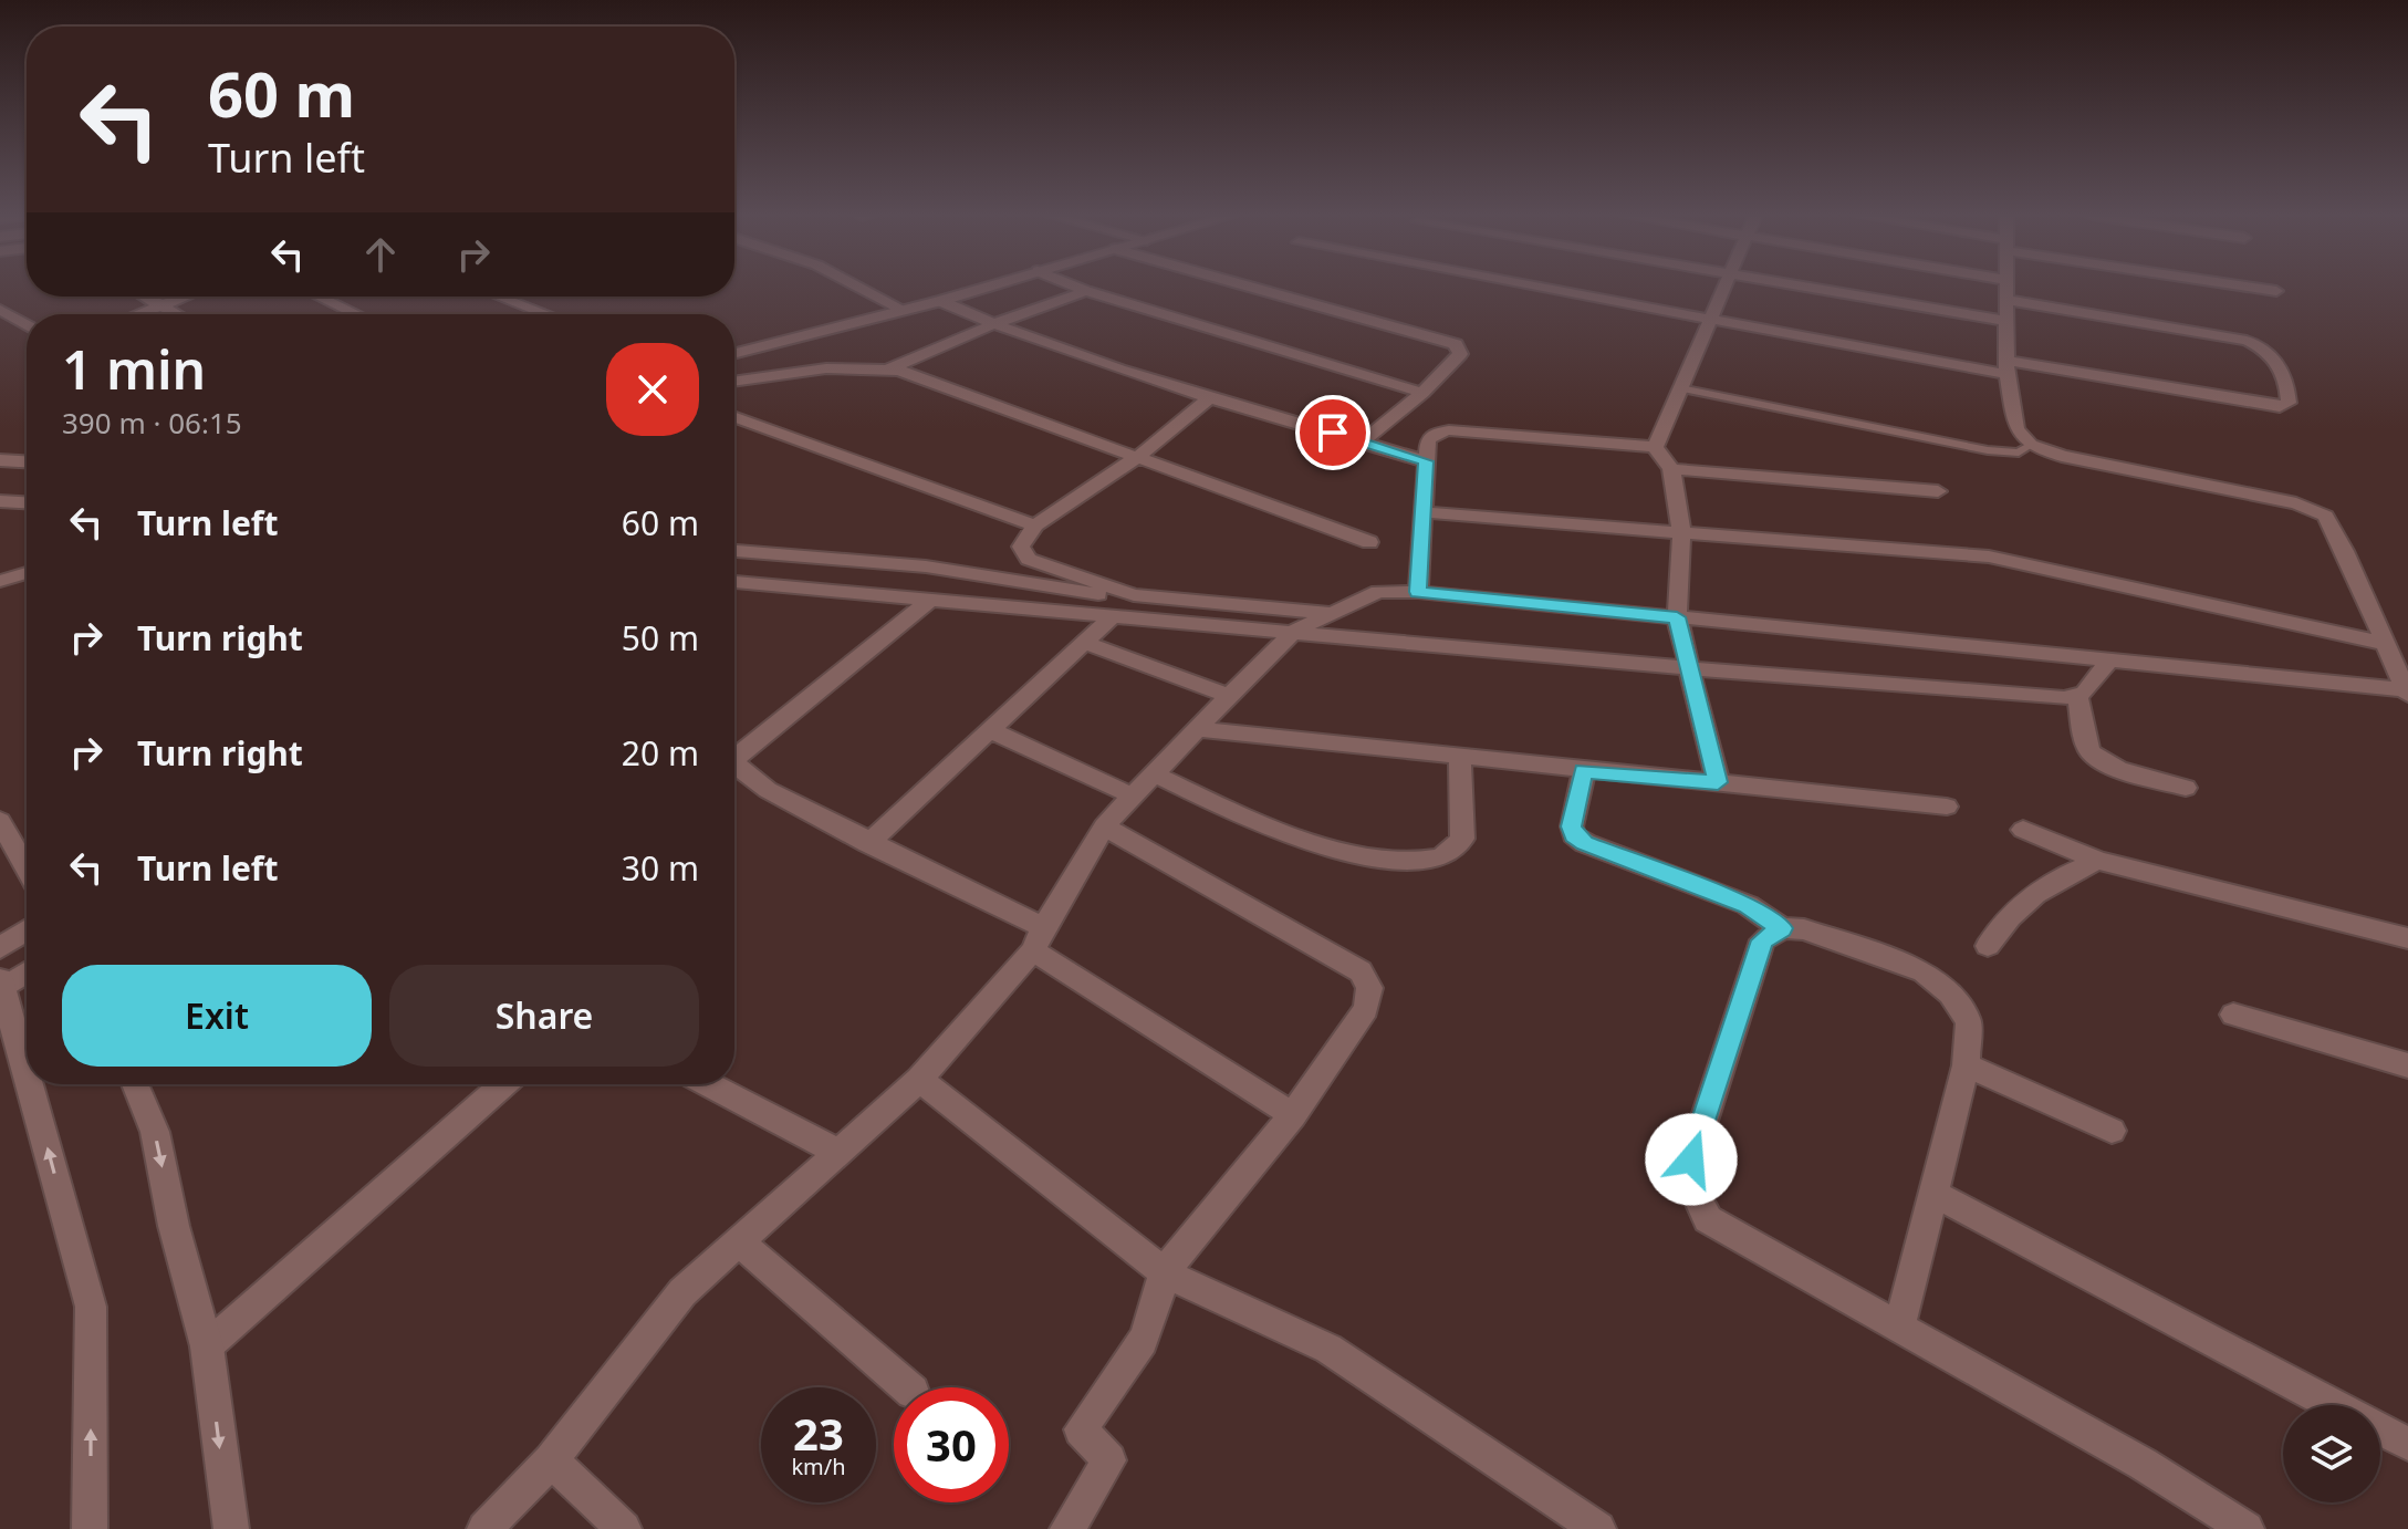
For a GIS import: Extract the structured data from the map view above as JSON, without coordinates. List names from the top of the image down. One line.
{"page":{"turn":["60 m","Turn left"],"heading":["1 min","390 m · 06:15"],"list":[{"name":"Turn left","value":"60 m"},{"name":"Turn right","value":"50 m"},{"name":"Turn right","value":"20 m"},{"name":"Turn left","value":"30 m"}],"buttons":["Exit","Share"],"speed":"23 km/h","limit":"30"}}
